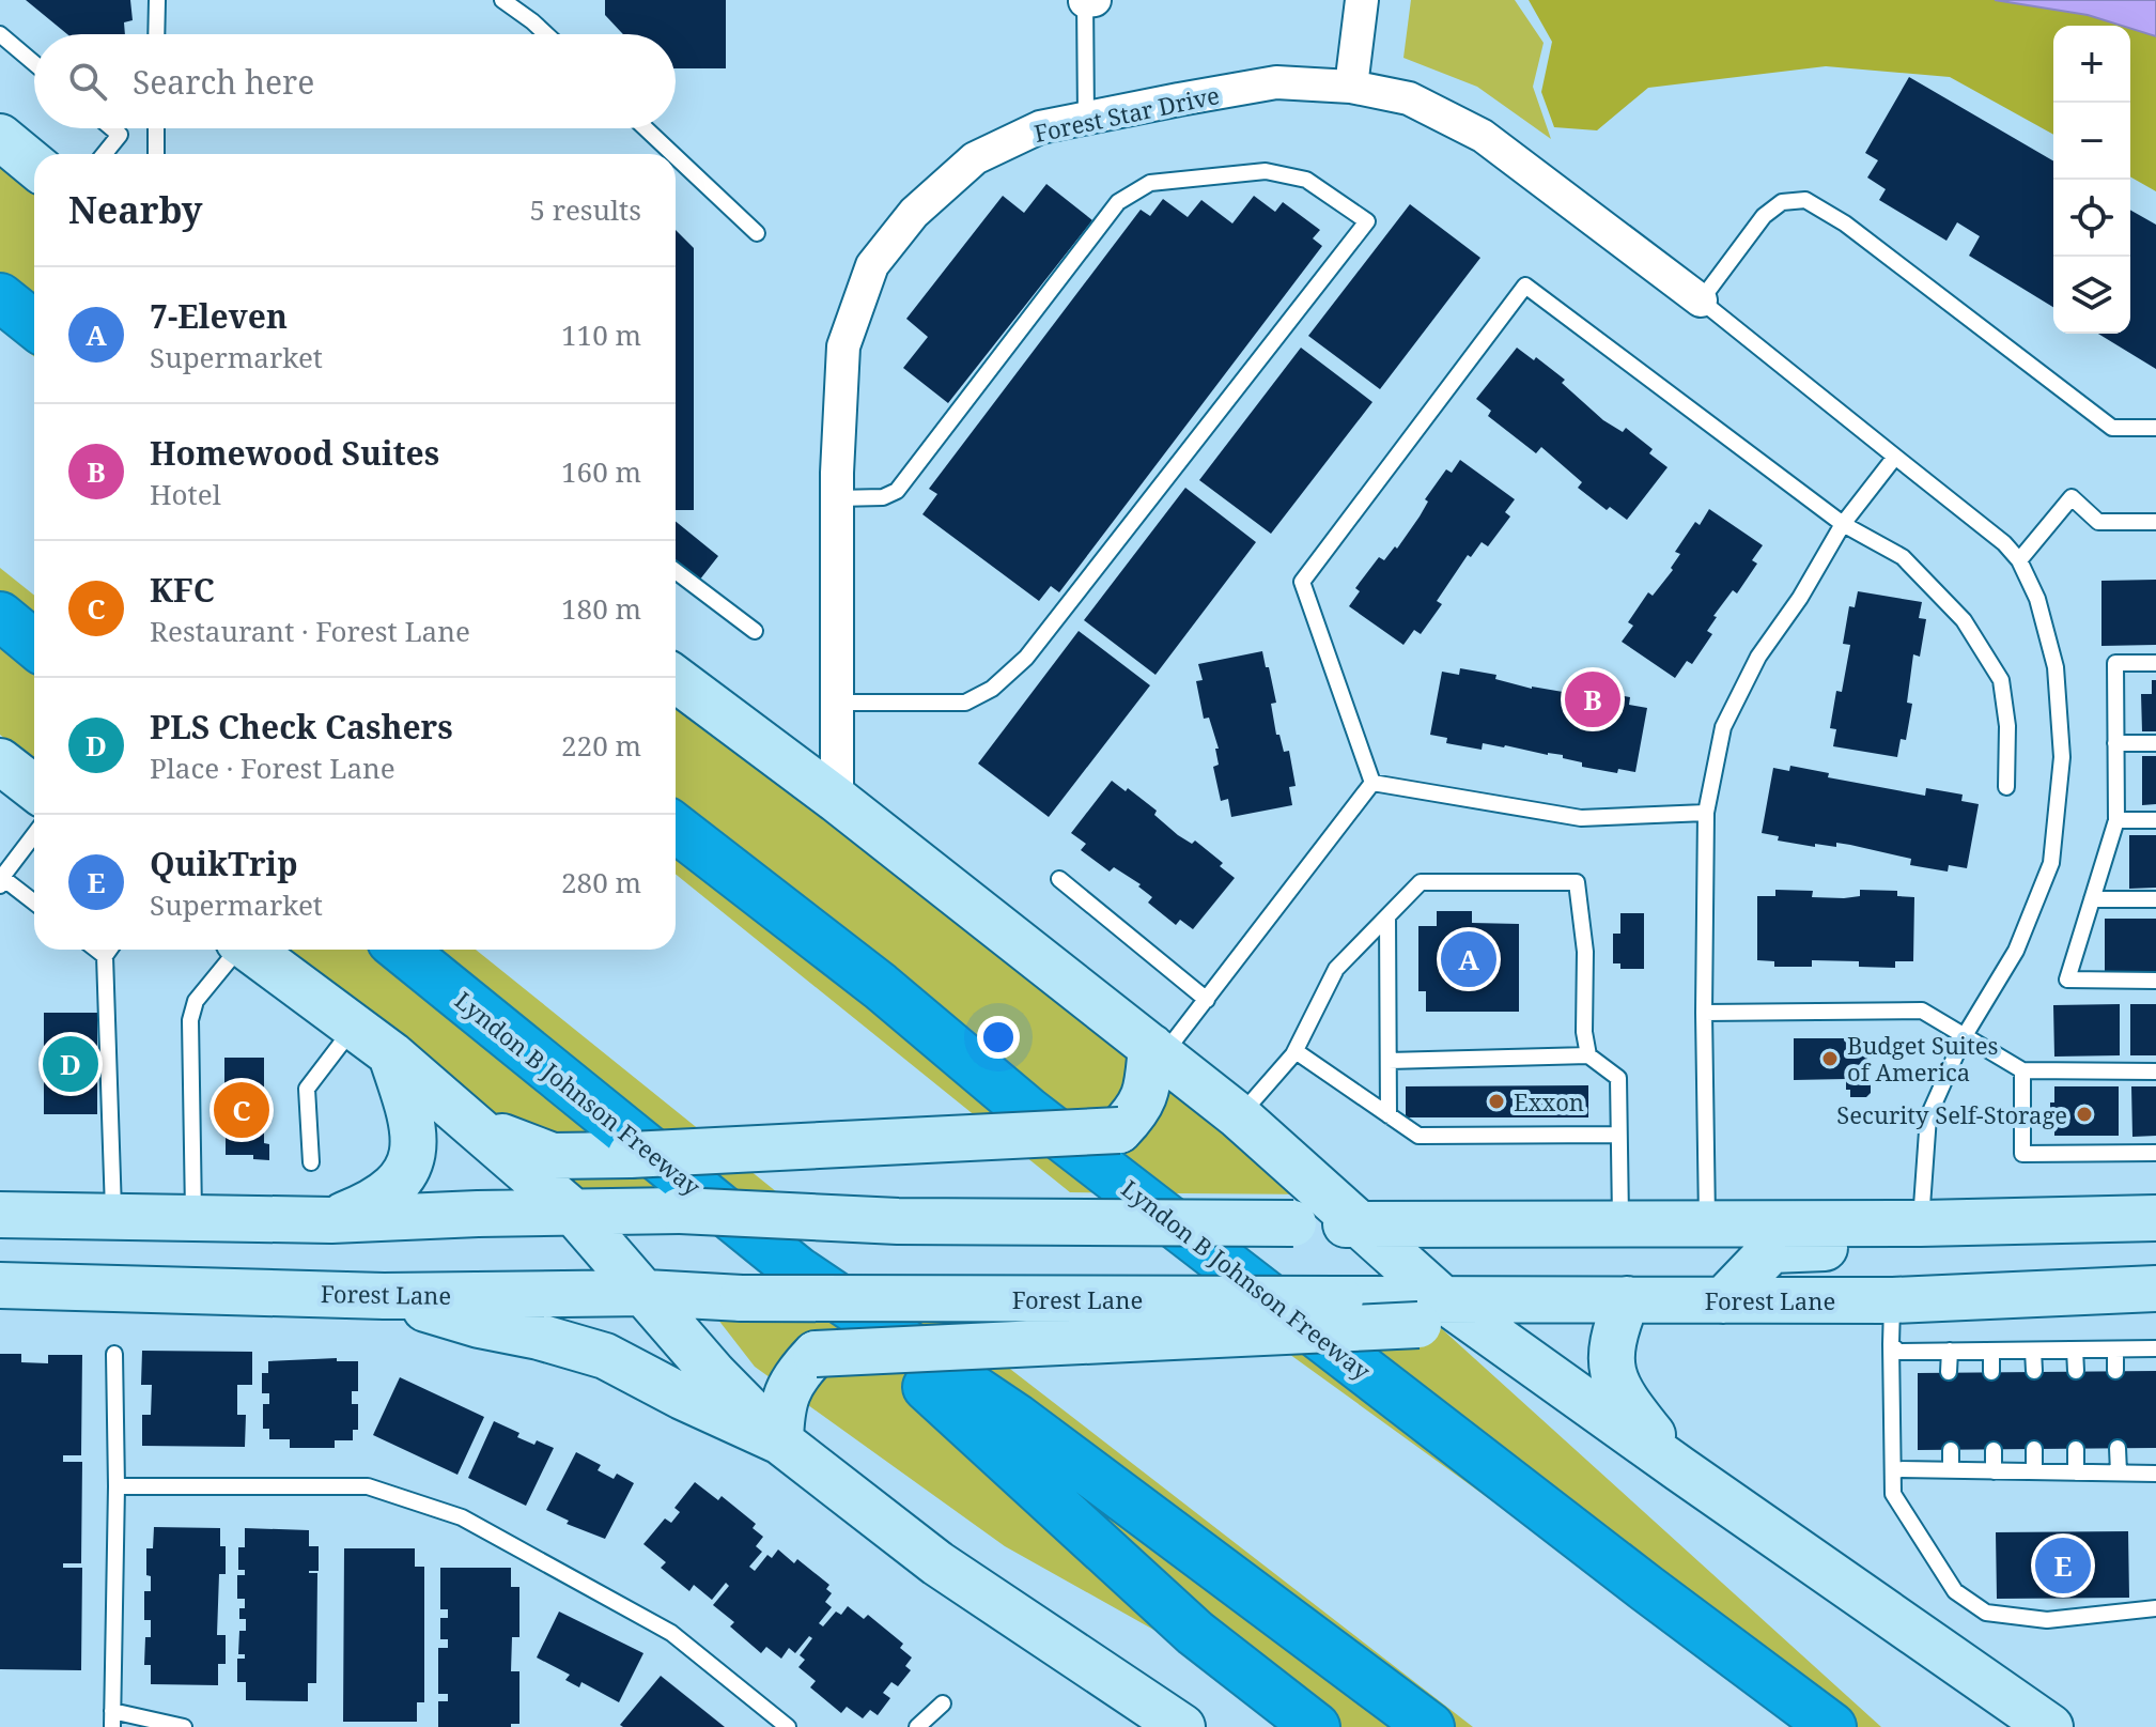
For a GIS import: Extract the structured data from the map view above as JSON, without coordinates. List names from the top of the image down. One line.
{"streets":{"highway":["Lyndon B Johnson Freeway"],"main road":["Forest Lane"],"street":["Forest Star Drive"]},"places":["Budget Suites of America","Exxon","Security Self-Storage"],"page":{"map_buttons":["+","−"],"search":"Search here","heading":["Nearby","5 results"],"list":[{"mark":"A","name":"7-Eleven","note":"Supermarket","value":"110 m"},{"mark":"B","name":"Homewood Suites","note":"Hotel","value":"160 m"},{"mark":"C","name":"KFC","note":"Restaurant · Forest Lane","value":"180 m"},{"mark":"D","name":"PLS Check Cashers","note":"Place · Forest Lane","value":"220 m"},{"mark":"E","name":"QuikTrip","note":"Supermarket","value":"280 m"}],"pins":["B","A","D","C","E"]}}
